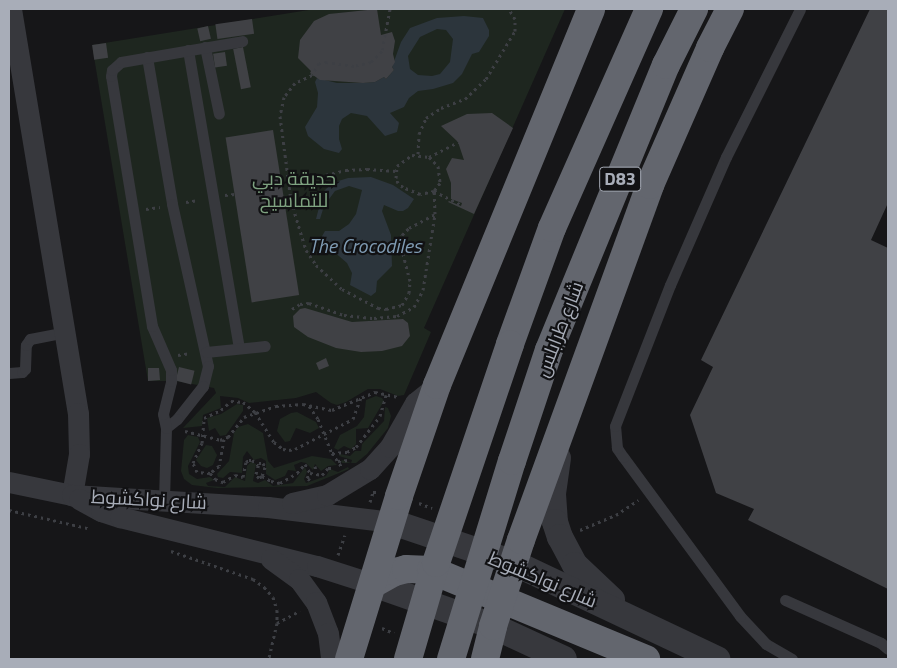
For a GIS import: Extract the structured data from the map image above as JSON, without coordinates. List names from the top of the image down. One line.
{"streets":{"highway":["D83","شارع طرابلس"],"street":["شارع نواكشوط"]},"water":["The Crocodiles"],"parks":["حديقة دبي للتماسيح"]}
